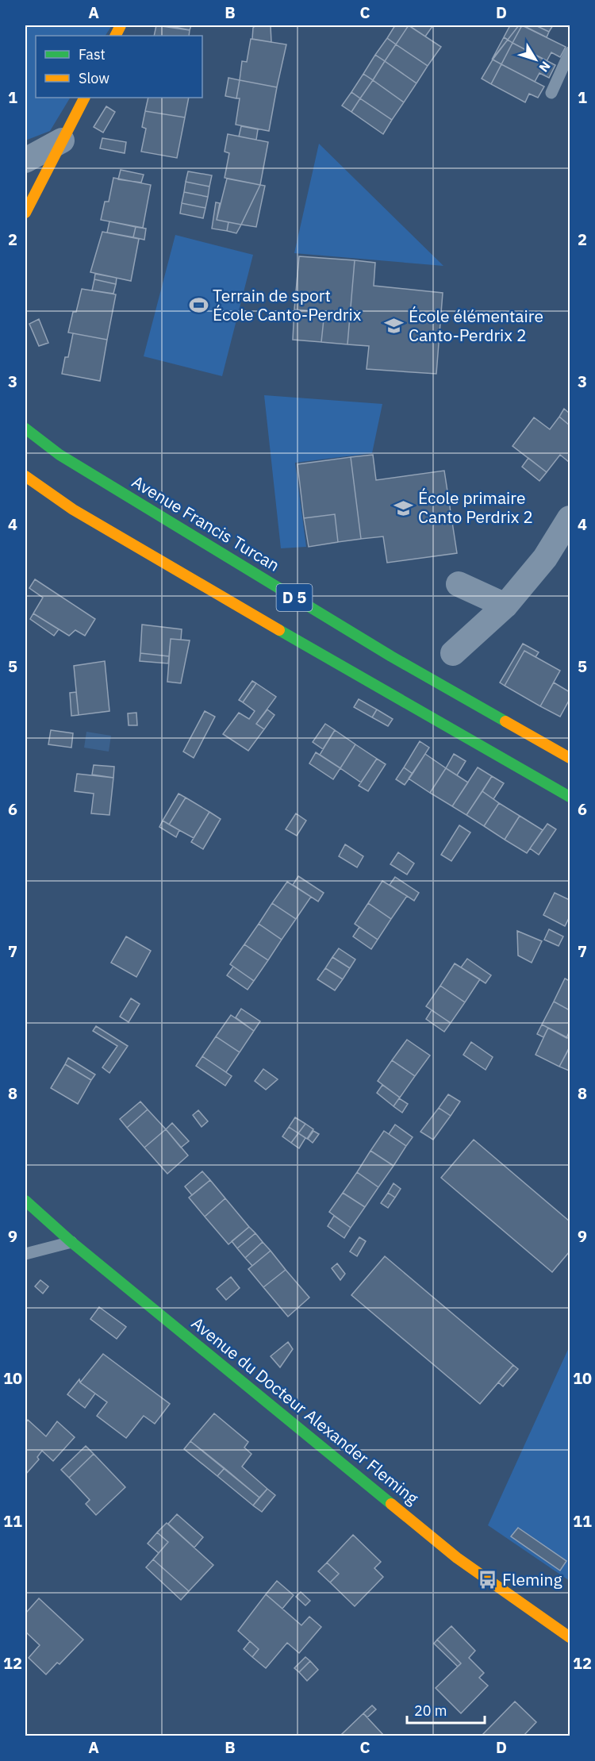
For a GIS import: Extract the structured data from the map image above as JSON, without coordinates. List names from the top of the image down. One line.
{"streets":{"main road":["Avenue Francis Turcan","D 5","Avenue du Docteur Alexander Fleming"]},"places":{"sports":["Terrain de sport École Canto-Perdrix"],"school or university":["École élémentaire Canto-Perdrix 2","École primaire Canto Perdrix 2"],"bus stop":["Fleming"]},"legend":["Fast","Slow"],"scale_bar":"20 m","north":"bottom right","grid":{"columns":["A","B","C","D"],"rows":["1","2","3","4","5","6","7","8","9","10","11","12"]}}
